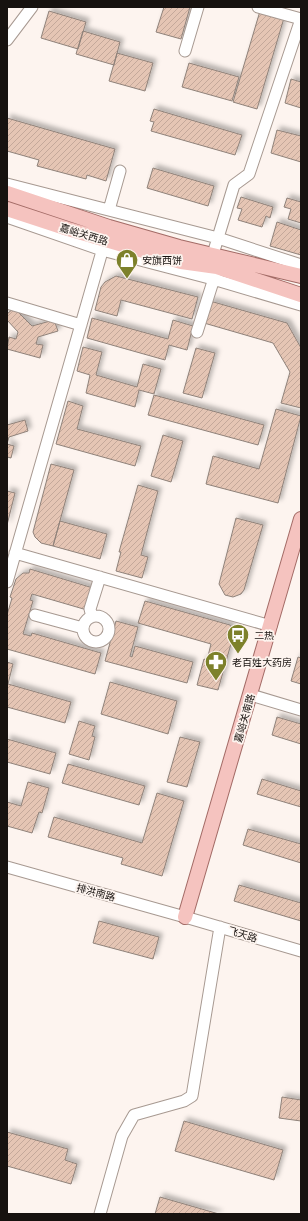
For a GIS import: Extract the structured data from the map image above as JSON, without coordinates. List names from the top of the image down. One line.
{"streets":{"main road":["嘉峪关西路","嘉峪关南路"],"street":["排洪南路","飞天路"]},"crossings":[["嘉峪关南路","排洪南路"],["嘉峪关南路","飞天路"],["排洪南路","飞天路"]],"places":{"shop":["安旗西饼"],"bus stop":["二热"],"pharmacy":["老百姓大药房"]}}
